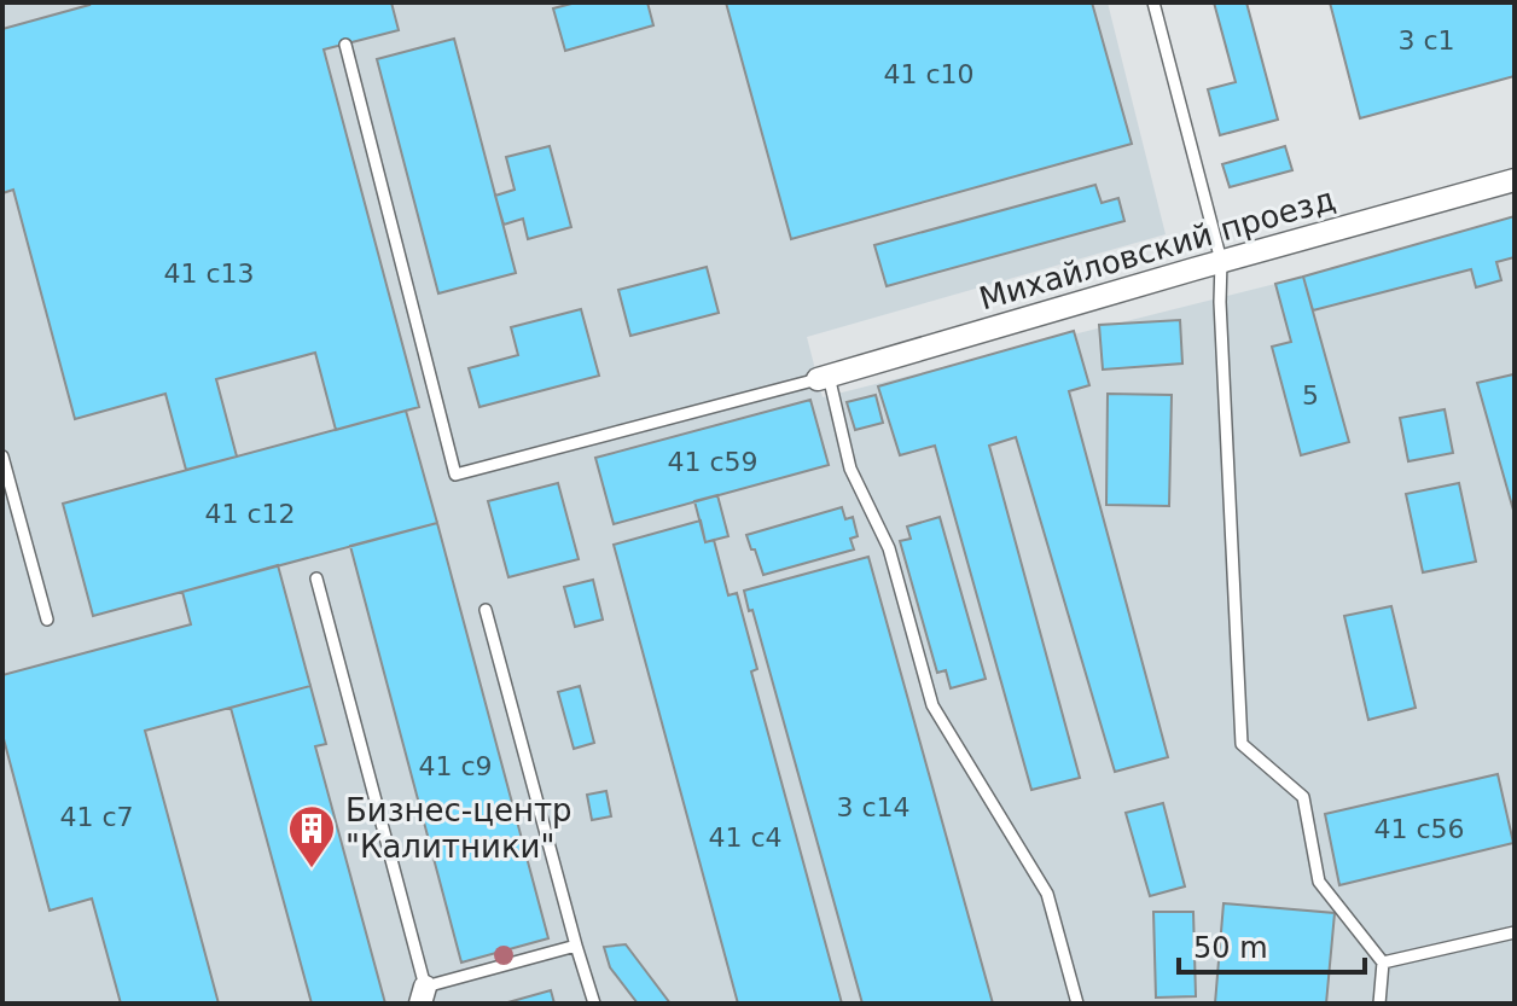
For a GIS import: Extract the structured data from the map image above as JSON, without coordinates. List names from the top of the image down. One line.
{"streets":{"street":["Михайловский проезд"]},"places":{"building":["Бизнес-центр \"Калитники\""]},"house_numbers":["3 с1","41 с10","41 с13","5","41 с59","41 с12","41 с9","3 с14","41 с7","41 с56","41 с4"],"scale_bar":"50 m"}
